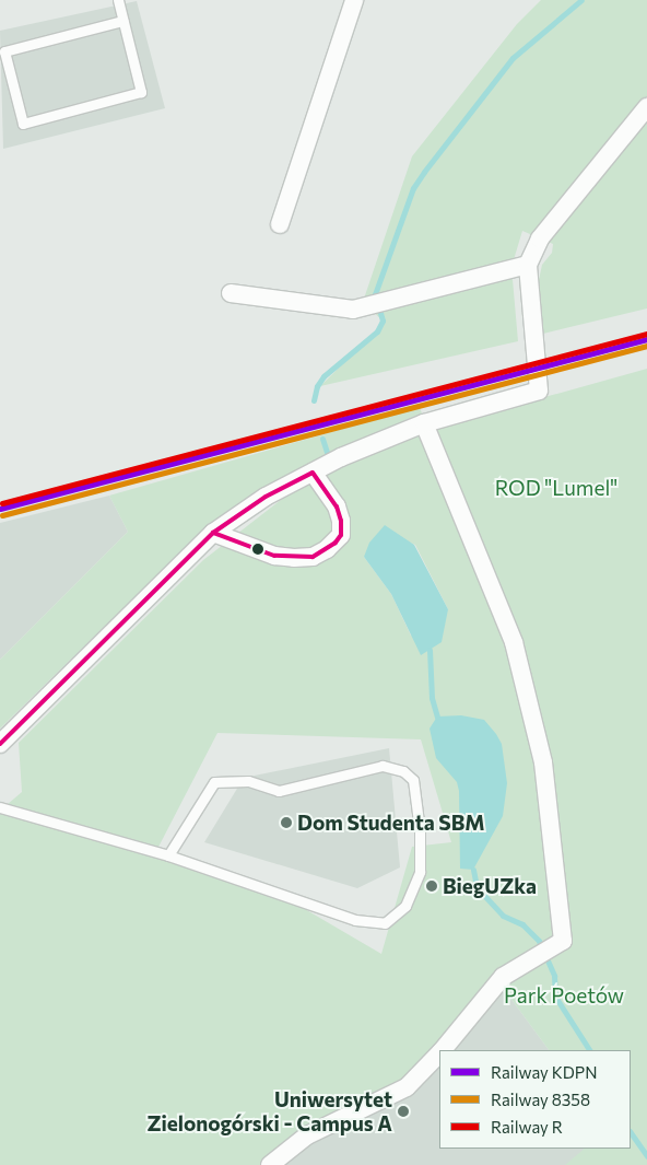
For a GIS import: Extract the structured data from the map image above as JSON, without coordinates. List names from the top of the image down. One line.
{"parks":["ROD \"Lumel\"","Park Poetów"],"places":["Dom Studenta SBM","BiegUZka","Uniwersytet Zielonogórski - Campus A"],"lines":["rail line R","rail line KDPN","rail line 8358"],"legend":["Railway KDPN","Railway 8358","Railway R"]}
